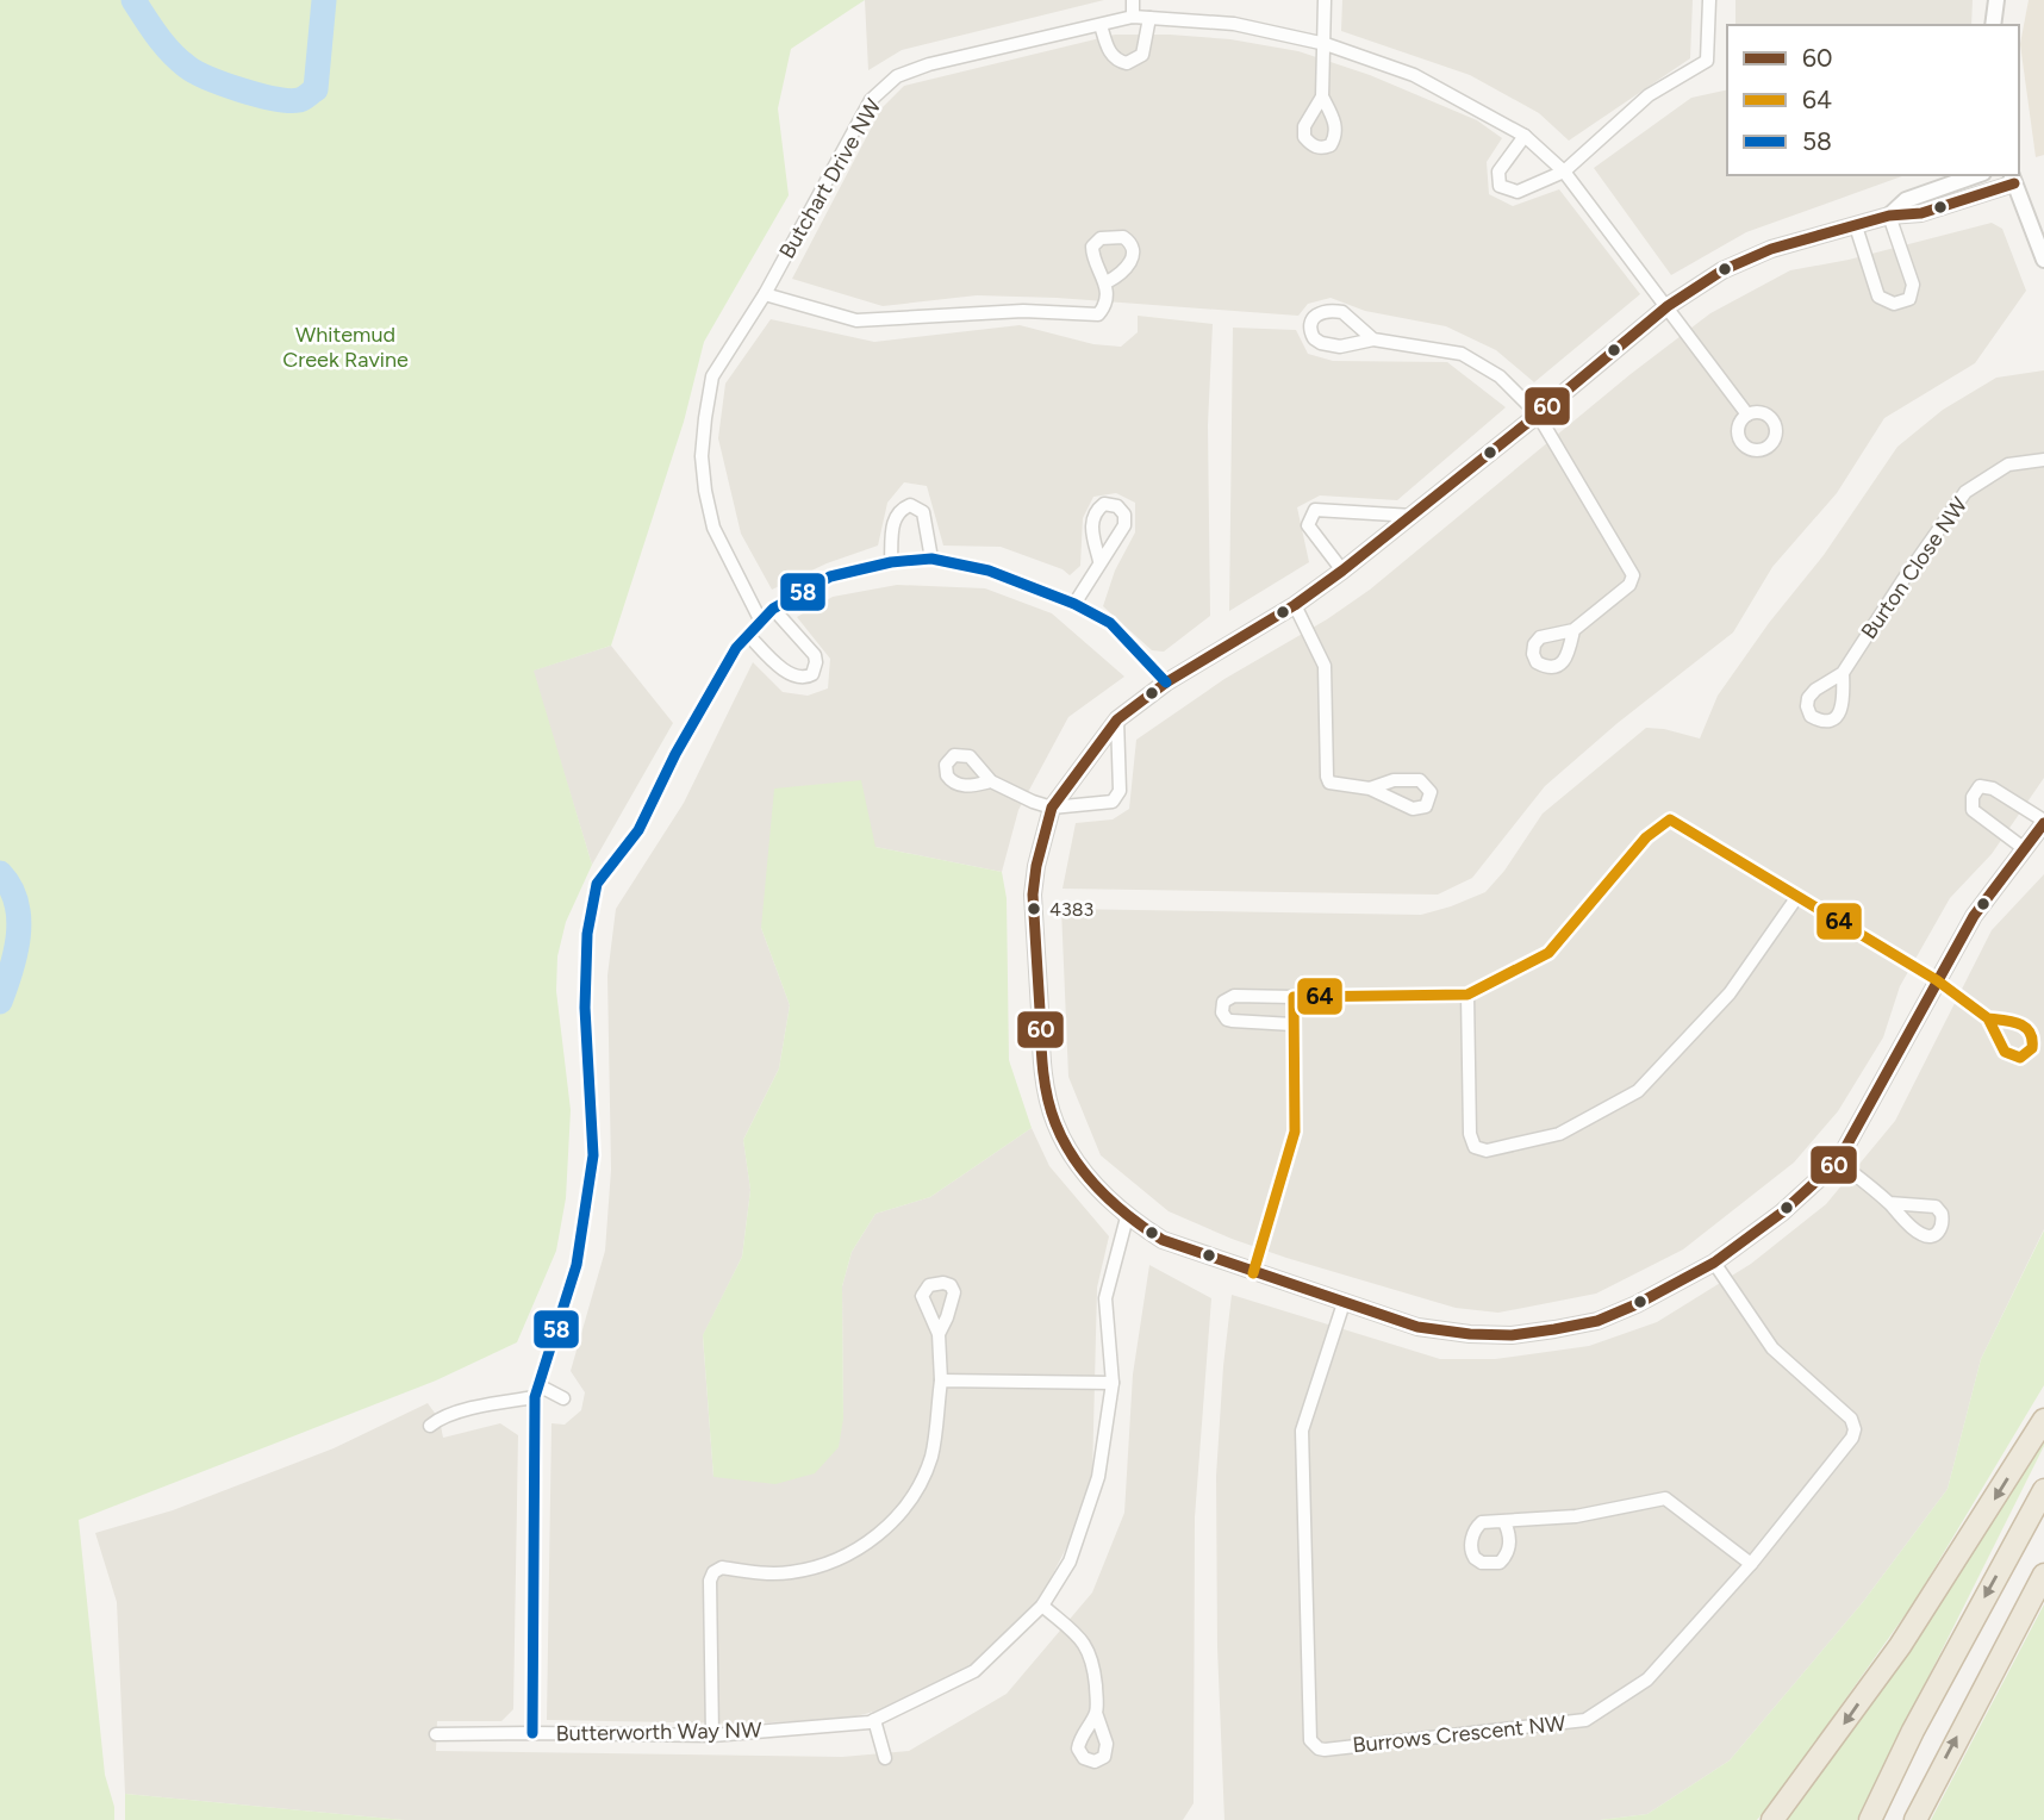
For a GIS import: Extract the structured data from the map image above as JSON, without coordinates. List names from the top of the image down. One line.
{"streets":{"street":["Butchart Drive NW","Burton Close NW","Butterworth Way NW","Burrows Crescent NW"]},"parks":["Whitemud Creek Ravine"],"places":["4383"],"lines":["transit line 60","transit line 58","transit line 64"],"legend":["60","64","58"]}
